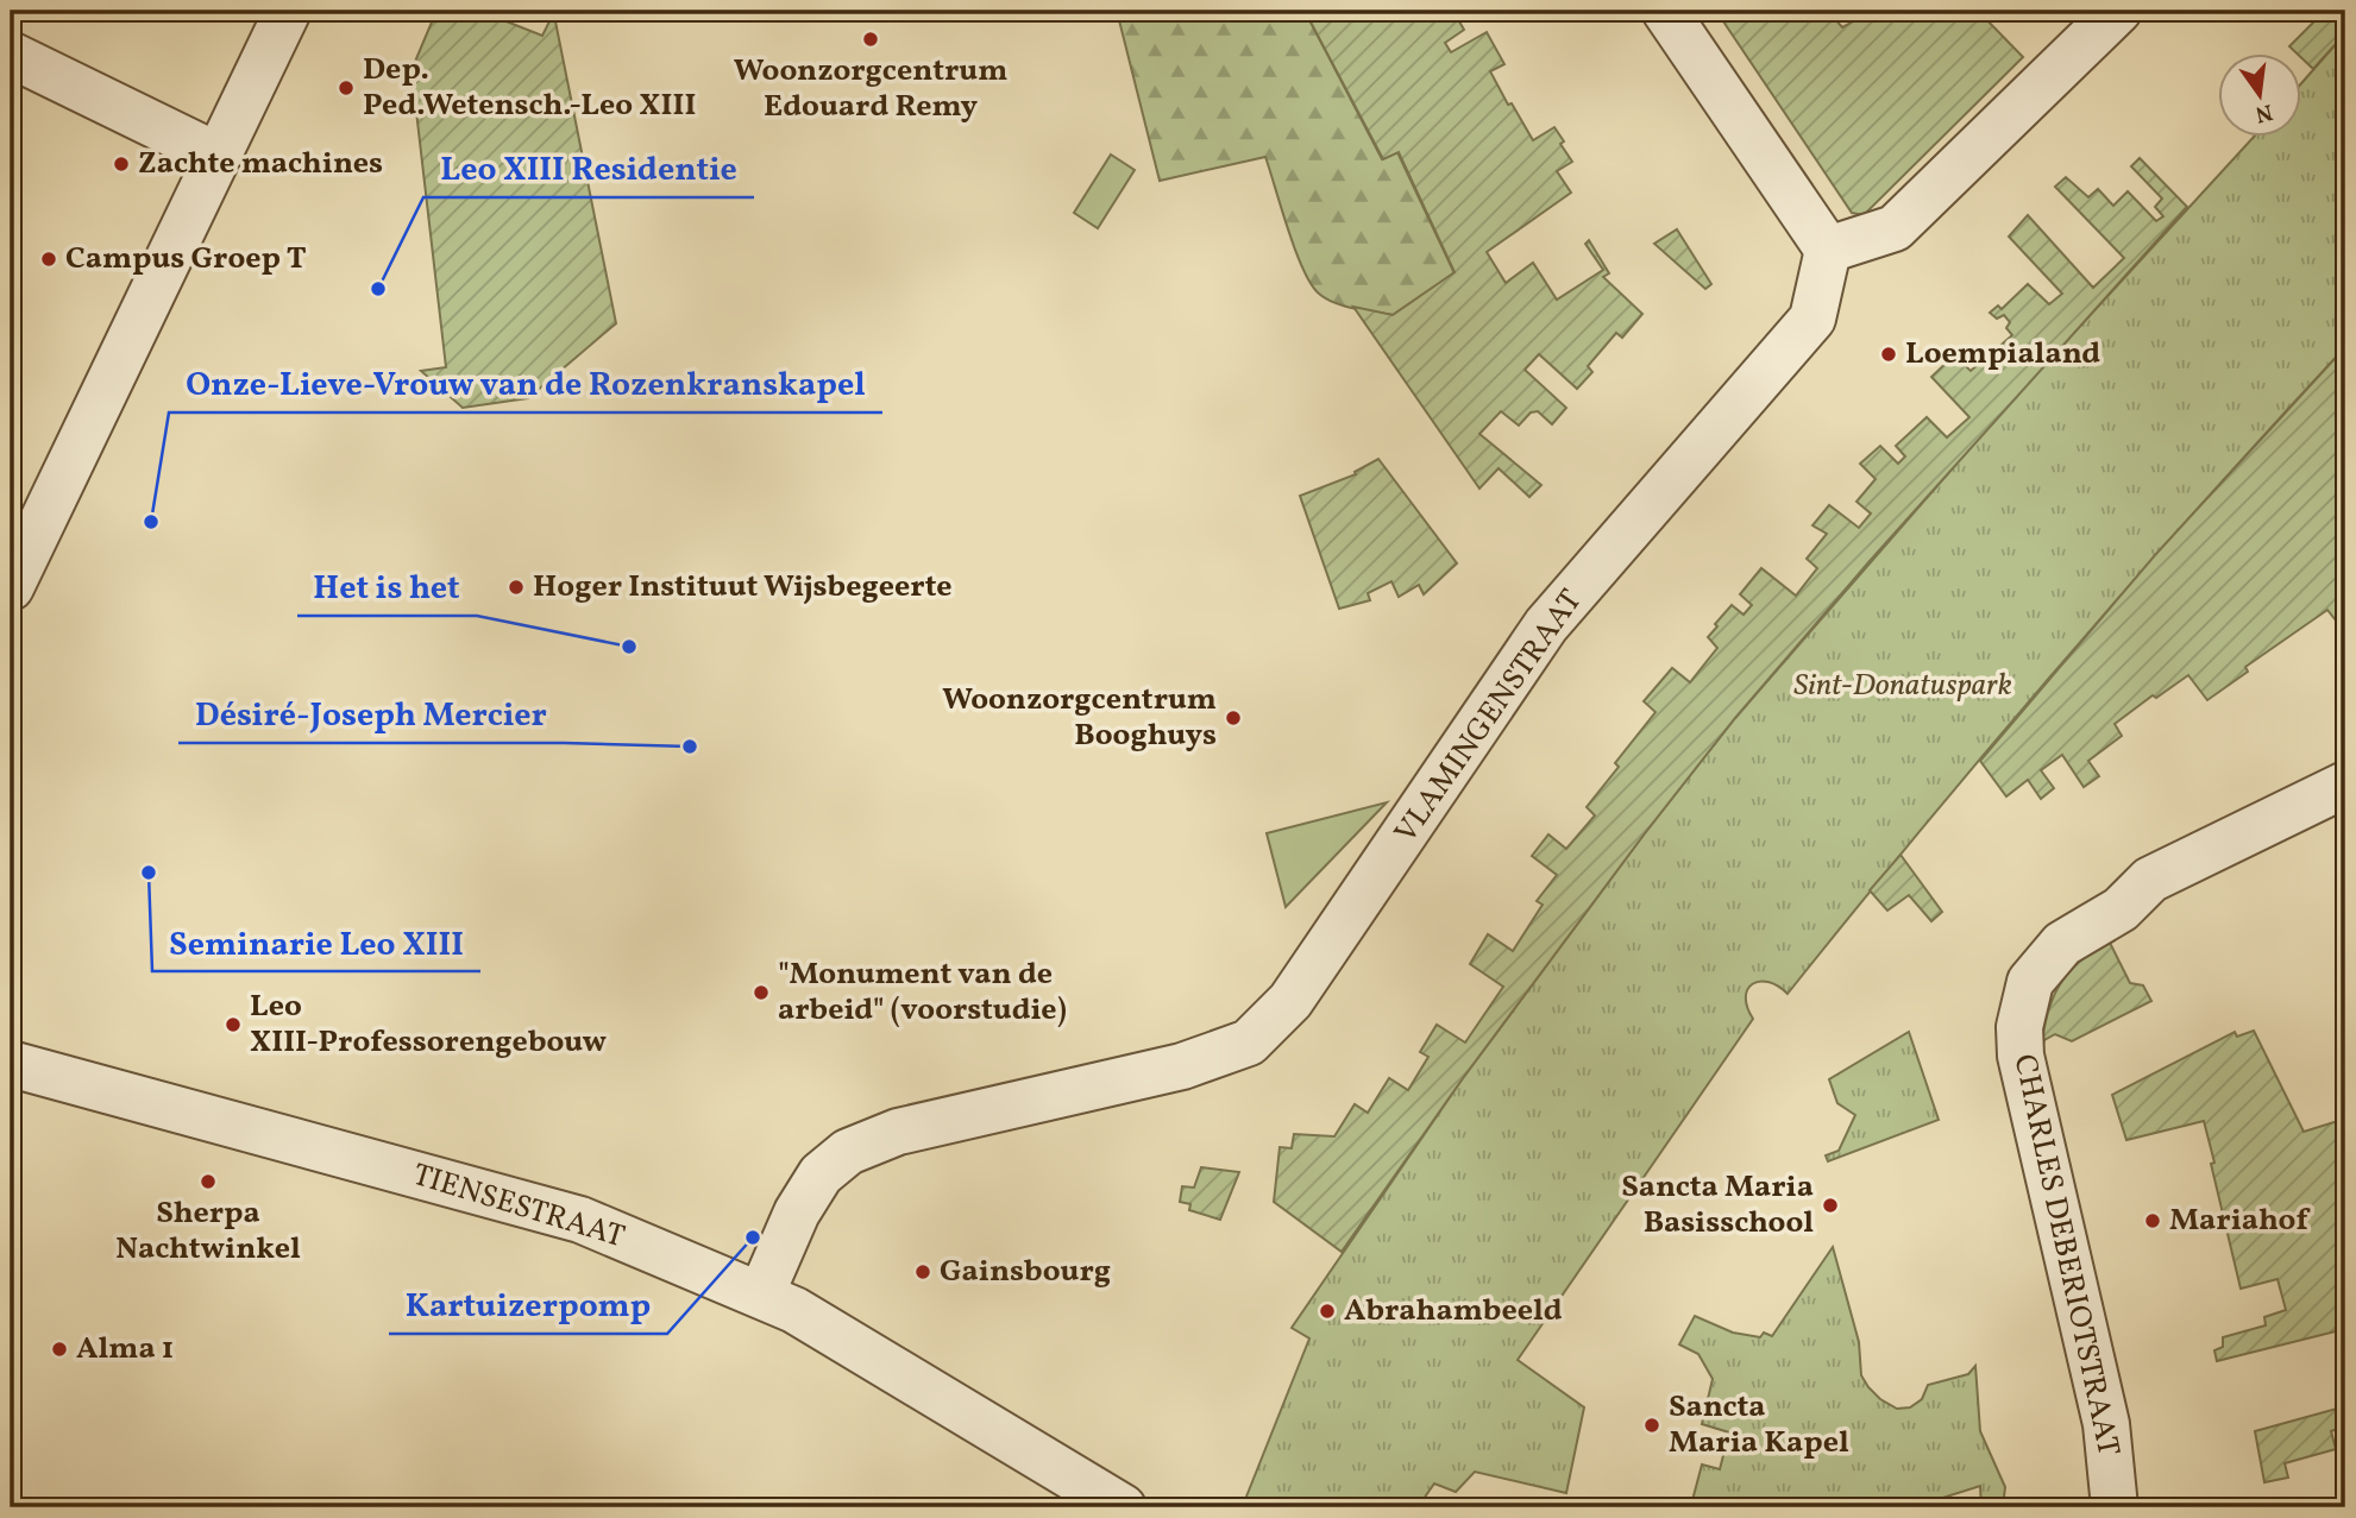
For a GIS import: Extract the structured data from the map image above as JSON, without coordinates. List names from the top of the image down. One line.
{"streets":{"street":["VLAMINGENSTRAAT","TIENSESTRAAT","CHARLES DEBERIOTSTRAAT"]},"crossings":[["VLAMINGENSTRAAT","TIENSESTRAAT"]],"parks":["Sint-Donatuspark"],"places":["Woonzorgcentrum Edouard Remy","Dep. Ped.Wetensch.-Leo XIII","Zachte machines","Campus Groep T","Leo XIII Residentie","Loempialand","Onze-Lieve-Vrouw van de Rozenkranskapel","Hoger Instituut Wijsbegeerte","Het is het","Woonzorgcentrum Booghuys","Désiré-Joseph Mercier","Seminarie Leo XIII","\"Monument van de arbeid\" (voorstudie)","Leo XIII-Professorengebouw","Sherpa Nachtwinkel","Sancta Maria Basisschool","Mariahof","Kartuizerpomp","Gainsbourg","Abrahambeeld","Alma 1","Sancta Maria Kapel"],"north":"bottom"}
